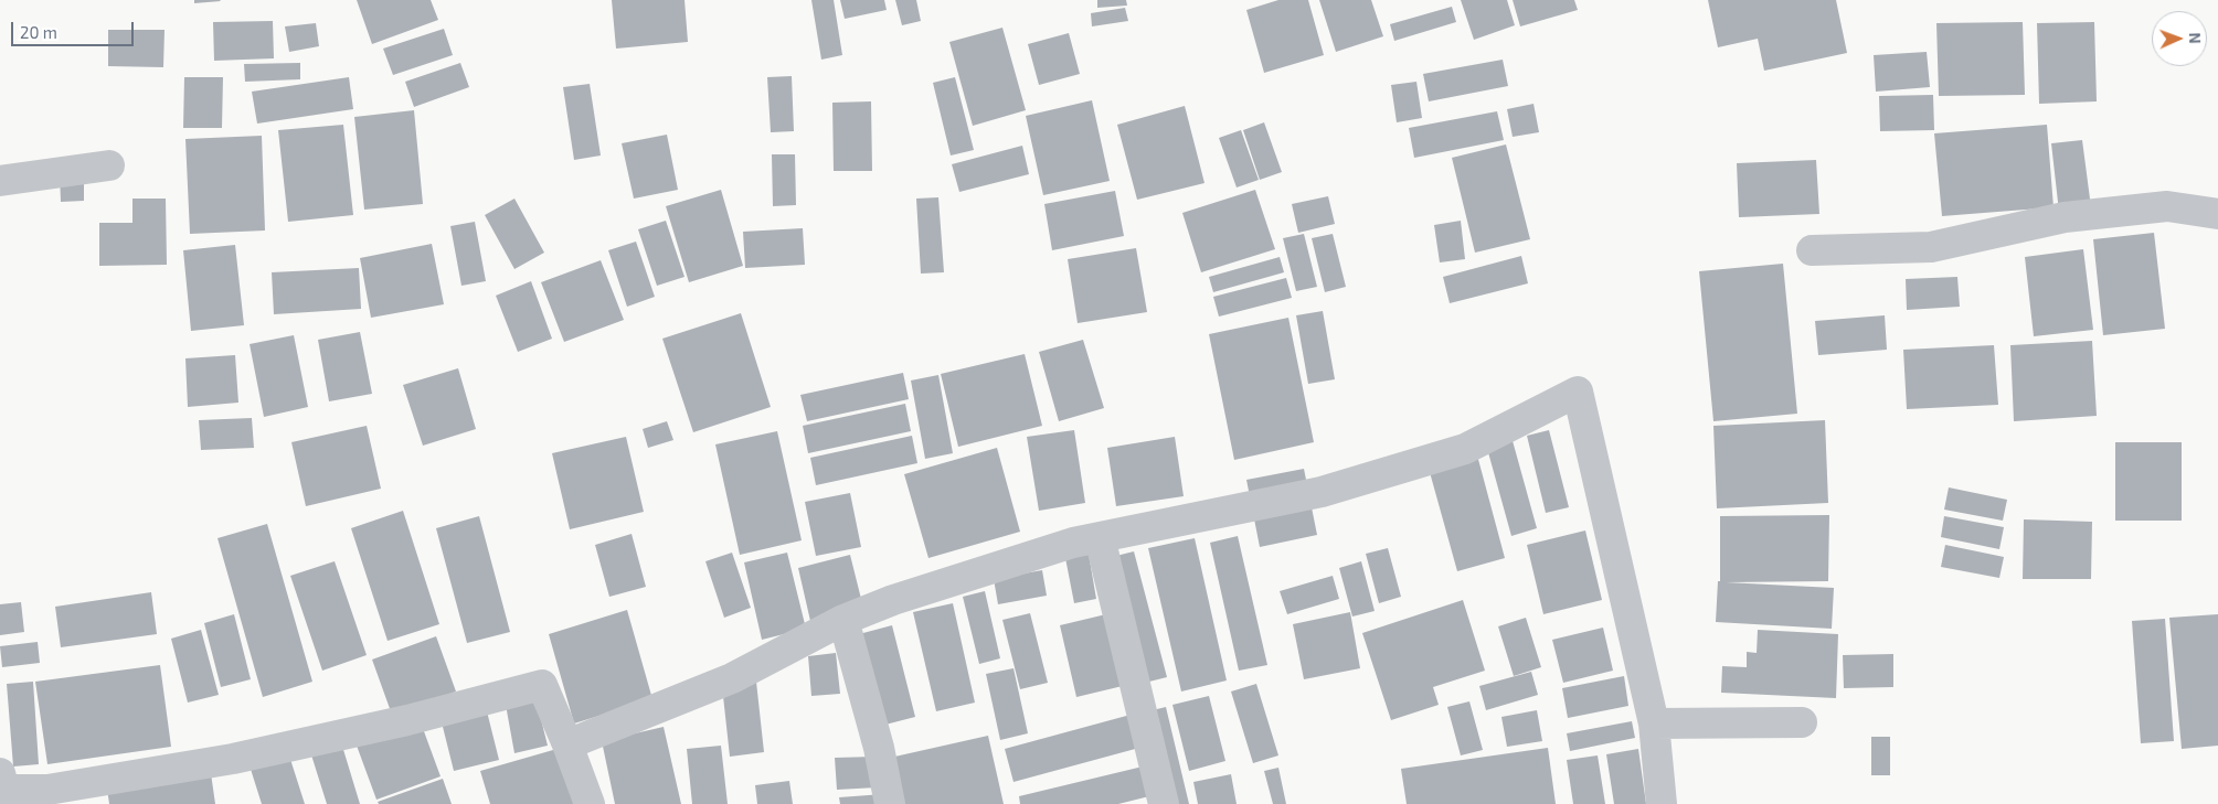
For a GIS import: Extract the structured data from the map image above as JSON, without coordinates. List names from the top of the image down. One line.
{"scale_bar":"20 m","north":"right"}
